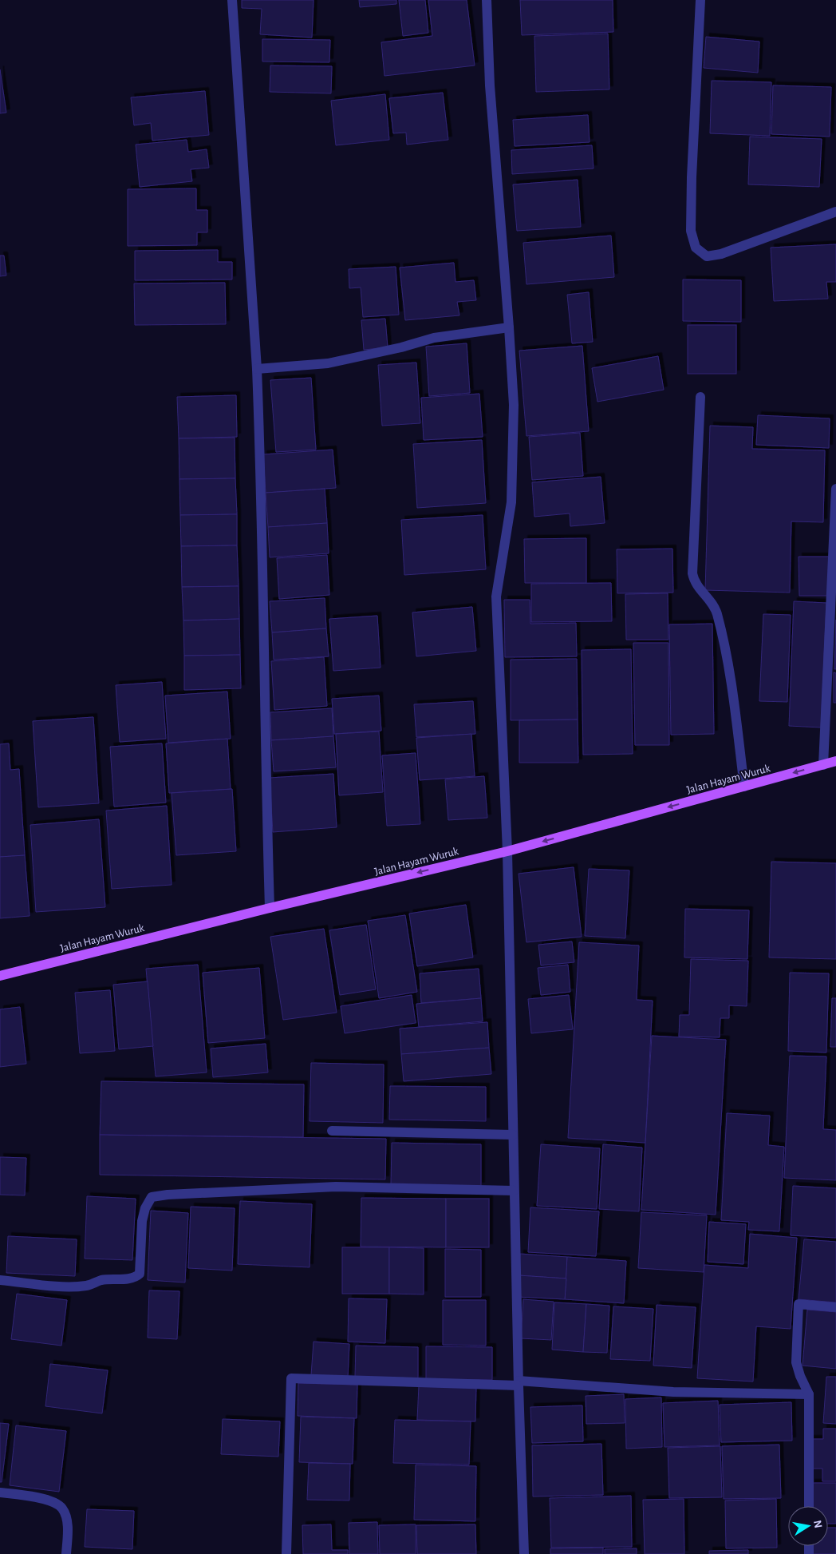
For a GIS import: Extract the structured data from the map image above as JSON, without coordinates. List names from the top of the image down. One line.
{"streets":{"main road":["Jalan Hayam Wuruk"]},"one_way":["Jalan Hayam Wuruk"],"north":"right"}
